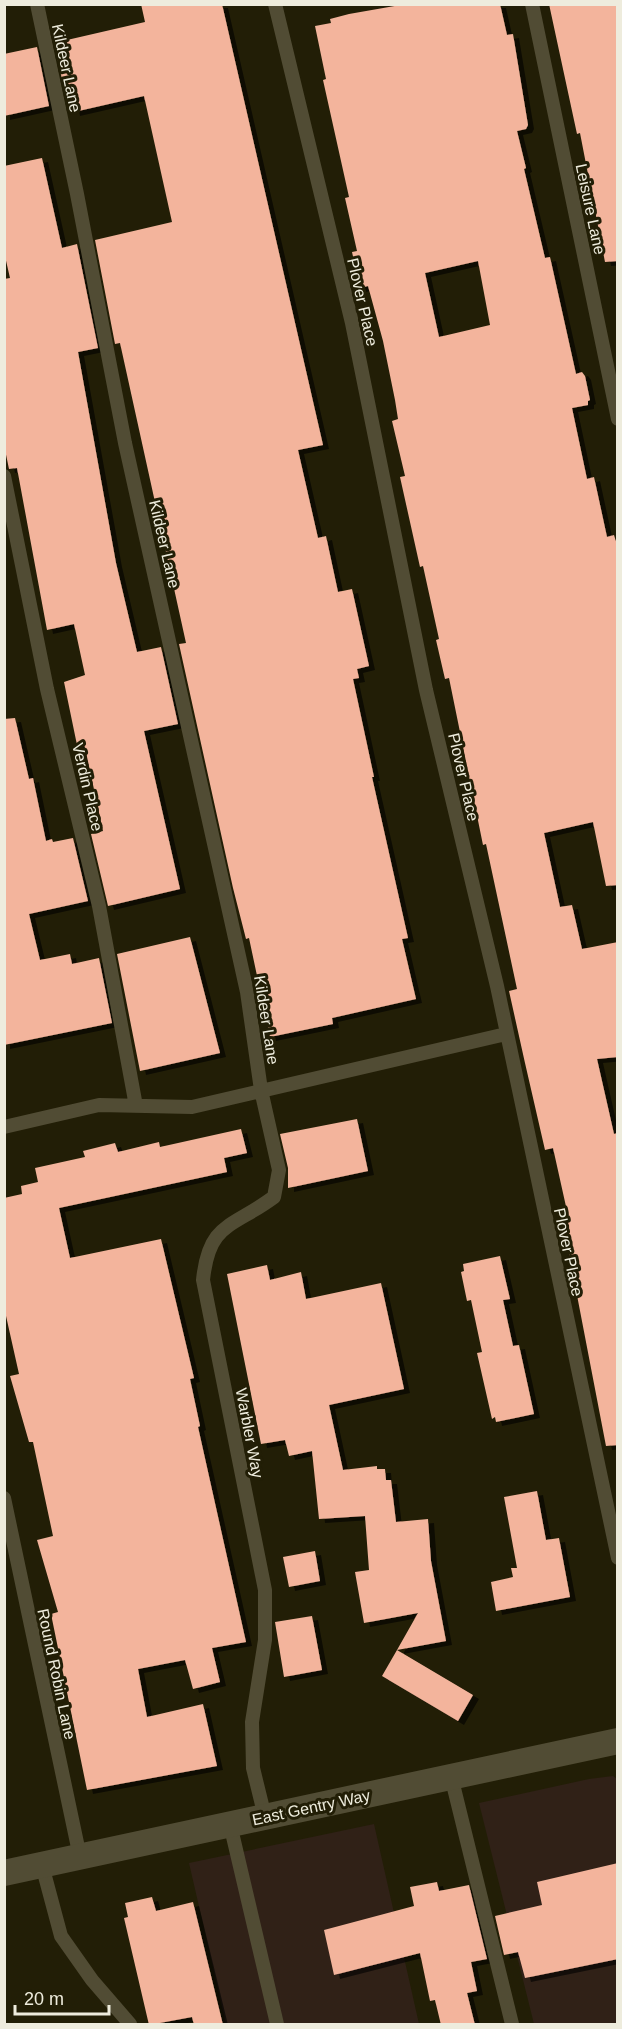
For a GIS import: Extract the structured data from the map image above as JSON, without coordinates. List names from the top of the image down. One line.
{"streets":{"street":["East Gentry Way"],"lane":["Kildeer Lane","Leisure Lane","Plover Place","Verdin Place","Warbler Way","Round Robin Lane"]},"crossings":[["Kildeer Lane","Warbler Way"],["Warbler Way","East Gentry Way"],["Round Robin Lane","East Gentry Way"]],"scale_bar":"20 m"}
